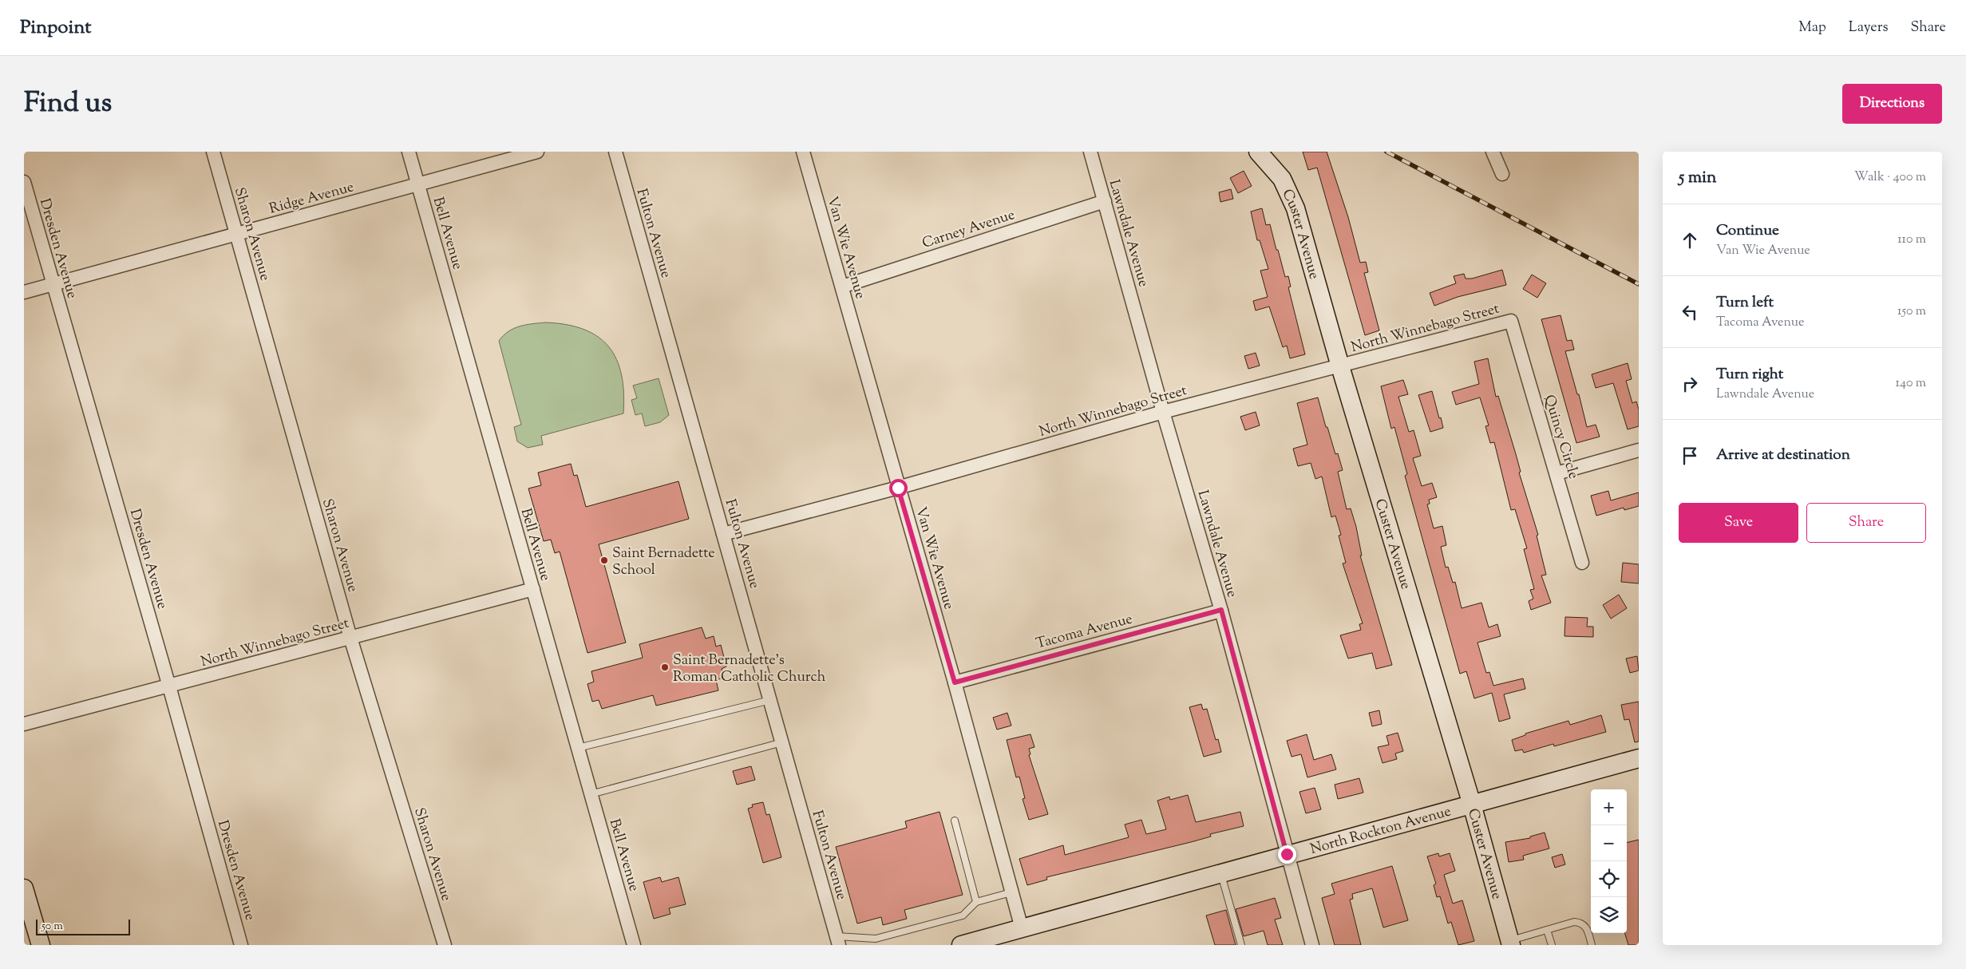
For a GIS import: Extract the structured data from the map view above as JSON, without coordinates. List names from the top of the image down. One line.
{"streets":{"street":["Ridge Avenue","Carney Avenue","Bell Avenue","Fulton Avenue","Lawndale Avenue","Sharon Avenue","Custer Avenue","Van Wie Avenue","Dresden Avenue","North Winnebago Street","Quincy Circle","Tacoma Avenue","North Rockton Avenue"]},"crossings":[["Ridge Avenue","Bell Avenue"],["Ridge Avenue","Sharon Avenue"],["Ridge Avenue","Dresden Avenue"],["Carney Avenue","Lawndale Avenue"],["Carney Avenue","Van Wie Avenue"],["Bell Avenue","North Winnebago Street"],["Fulton Avenue","North Winnebago Street"],["Lawndale Avenue","North Winnebago Street"],["Lawndale Avenue","Tacoma Avenue"],["Lawndale Avenue","North Rockton Avenue"],["Sharon Avenue","North Winnebago Street"],["Custer Avenue","North Winnebago Street"],["Custer Avenue","North Rockton Avenue"],["Van Wie Avenue","North Winnebago Street"],["Van Wie Avenue","Tacoma Avenue"],["Van Wie Avenue","North Rockton Avenue"],["Dresden Avenue","North Winnebago Street"],["North Winnebago Street","Quincy Circle"]],"places":["Saint Bernadette School","Saint Bernadette's Roman Catholic Church"],"scale_bar":"50 m","page":{"header":"Pinpoint","nav":["Map","Layers","Share"],"title":"Find us","buttons":["Directions",["Save","Share"]],"heading":["5 min","Walk · 400 m"],"list":[["Continue","Van Wie Avenue","110 m"],["Turn left","Tacoma Avenue","150 m"],["Turn right","Lawndale Avenue","140 m"],"Arrive at destination"],"map_buttons":["+","−"],"scale":"50 m"}}
